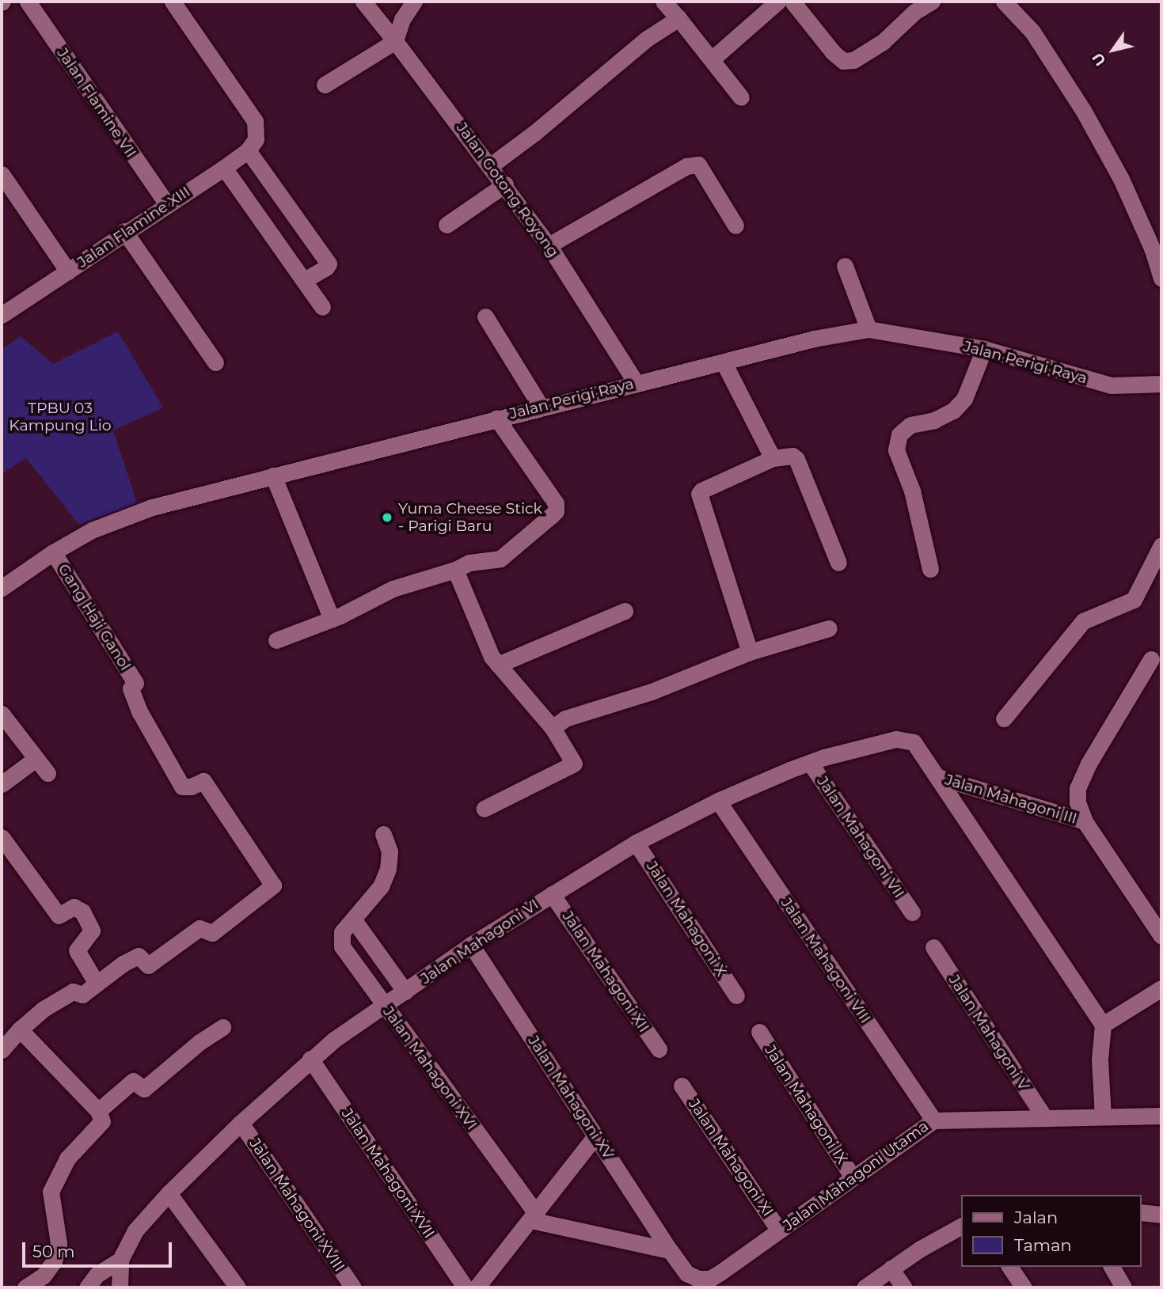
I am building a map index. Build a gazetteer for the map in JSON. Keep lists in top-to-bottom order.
{
  "streets": {
    "street": [
      "Jalan Flamine VII",
      "Jalan Gotong Royong",
      "Jalan Flamine XIII",
      "Jalan Perigi Raya",
      "Gang Haji Ganol",
      "Jalan Mahagoni III",
      "Jalan Mahagoni VII",
      "Jalan Mahagoni X",
      "Jalan Mahagoni VI",
      "Jalan Mahagoni VIII",
      "Jalan Mahagoni XII",
      "Jalan Mahagoni V",
      "Jalan Mahagoni XVI",
      "Jalan Mahagoni XV",
      "Jalan Mahagoni IX",
      "Jalan Mahagoni XI",
      "Jalan Mahagoni XVII",
      "Jalan Mahagoni Utama",
      "Jalan Mahagoni XVIII"
    ]
  },
  "crossings": [
    ["Jalan Flamine VII", "Jalan Flamine XIII"],
    ["Jalan Gotong Royong", "Jalan Perigi Raya"],
    ["Jalan Perigi Raya", "Gang Haji Ganol"],
    ["Jalan Mahagoni III", "Jalan Mahagoni VI"],
    ["Jalan Mahagoni VII", "Jalan Mahagoni VI"],
    ["Jalan Mahagoni X", "Jalan Mahagoni VI"],
    ["Jalan Mahagoni VI", "Jalan Mahagoni VIII"],
    ["Jalan Mahagoni VI", "Jalan Mahagoni XII"],
    ["Jalan Mahagoni VI", "Jalan Mahagoni XVI"],
    ["Jalan Mahagoni VI", "Jalan Mahagoni XV"],
    ["Jalan Mahagoni VI", "Jalan Mahagoni XVII"],
    ["Jalan Mahagoni VI", "Jalan Mahagoni XVIII"],
    ["Jalan Mahagoni VIII", "Jalan Mahagoni Utama"],
    ["Jalan Mahagoni V", "Jalan Mahagoni Utama"],
    ["Jalan Mahagoni XV", "Jalan Mahagoni Utama"],
    ["Jalan Mahagoni IX", "Jalan Mahagoni Utama"],
    ["Jalan Mahagoni XI", "Jalan Mahagoni Utama"]
  ],
  "parks": ["TPBU 03 Kampung Lio"],
  "places": ["Yuma Cheese Stick - Parigi Baru"],
  "legend": ["Jalan", "Taman"],
  "scale_bar": "50 m",
  "north": "bottom left"
}
